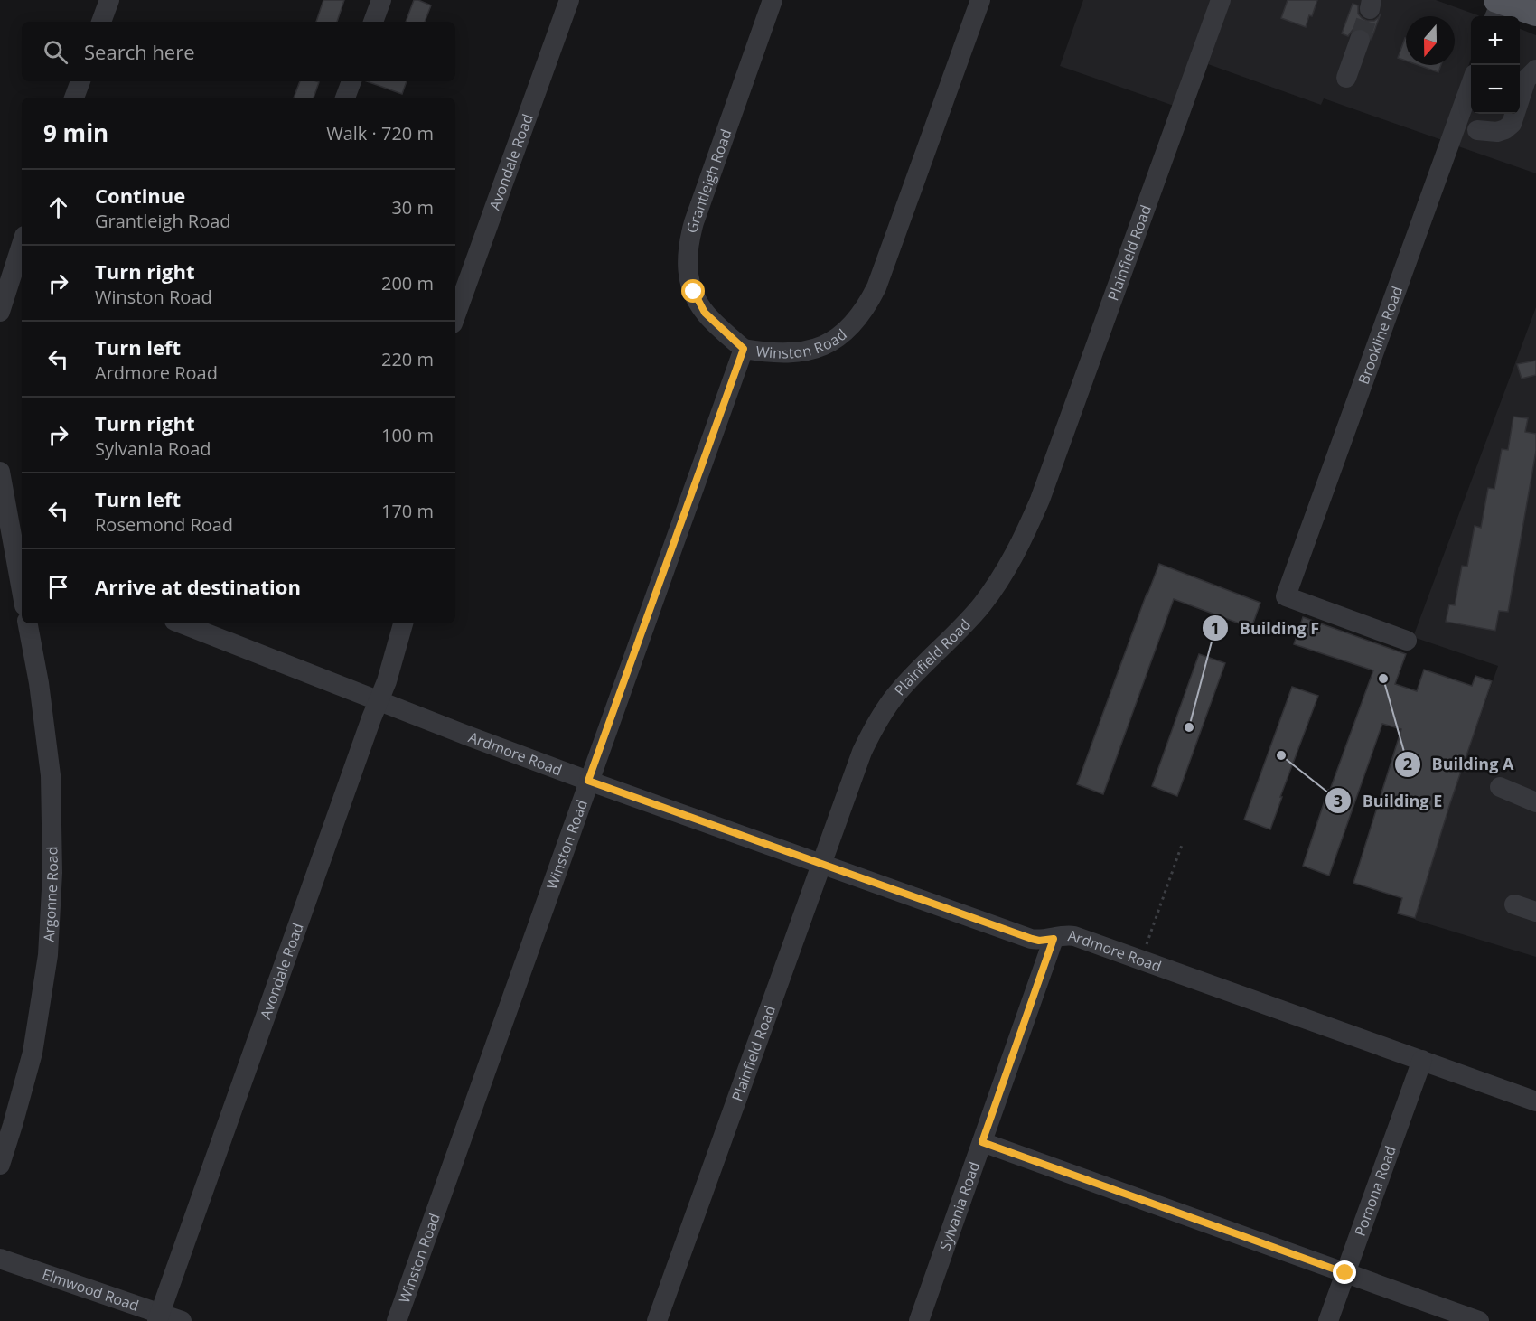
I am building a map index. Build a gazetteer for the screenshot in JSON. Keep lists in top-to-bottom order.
{
  "streets": {
    "street": [
      "Avondale Road",
      "Grantleigh Road",
      "Plainfield Road",
      "Brookline Road",
      "Winston Road",
      "Ardmore Road",
      "Argonne Road",
      "Pomona Road",
      "Sylvania Road",
      "Elmwood Road"
    ]
  },
  "crossings": [
    ["Avondale Road", "Ardmore Road"],
    ["Avondale Road", "Elmwood Road"],
    ["Grantleigh Road", "Winston Road"],
    ["Plainfield Road", "Ardmore Road"],
    ["Winston Road", "Ardmore Road"],
    ["Ardmore Road", "Pomona Road"],
    ["Ardmore Road", "Sylvania Road"]
  ],
  "places": ["Building A", "Building F", "Building E"],
  "north": "bottom",
  "page": {
    "map_buttons": ["+", "−"],
    "search": "Search here",
    "heading": ["9 min", "Walk · 720 m"],
    "list": [
      ["Continue", "Grantleigh Road", "30 m"],
      ["Turn right", "Winston Road", "200 m"],
      ["Turn left", "Ardmore Road", "220 m"],
      ["Turn right", "Sylvania Road", "100 m"],
      ["Turn left", "Rosemond Road", "170 m"],
      "Arrive at destination"
    ]
  }
}
